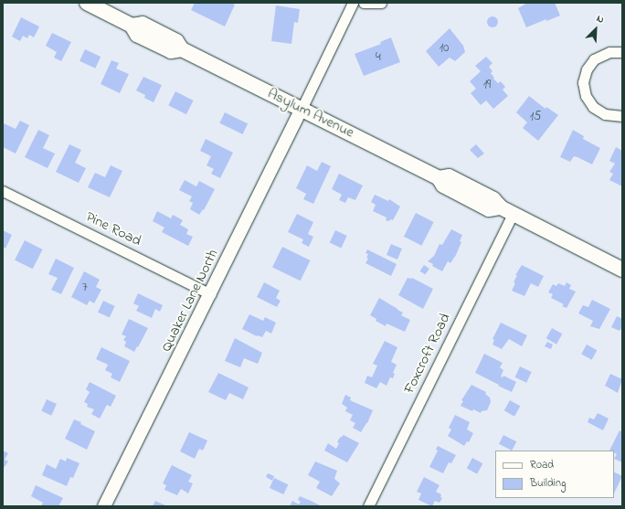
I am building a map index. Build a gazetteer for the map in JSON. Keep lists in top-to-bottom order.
{
  "streets": {
    "main road": ["Asylum Avenue"],
    "street": ["Pine Road", "Quaker Lane North", "Foxcroft Road"]
  },
  "crossings": [
    ["Asylum Avenue", "Quaker Lane North"],
    ["Asylum Avenue", "Foxcroft Road"],
    ["Pine Road", "Quaker Lane North"]
  ],
  "house_numbers": [
    "10",
    "4",
    "19",
    "15",
    "7"
  ],
  "legend": ["Road", "Building"],
  "north": "top right"
}
